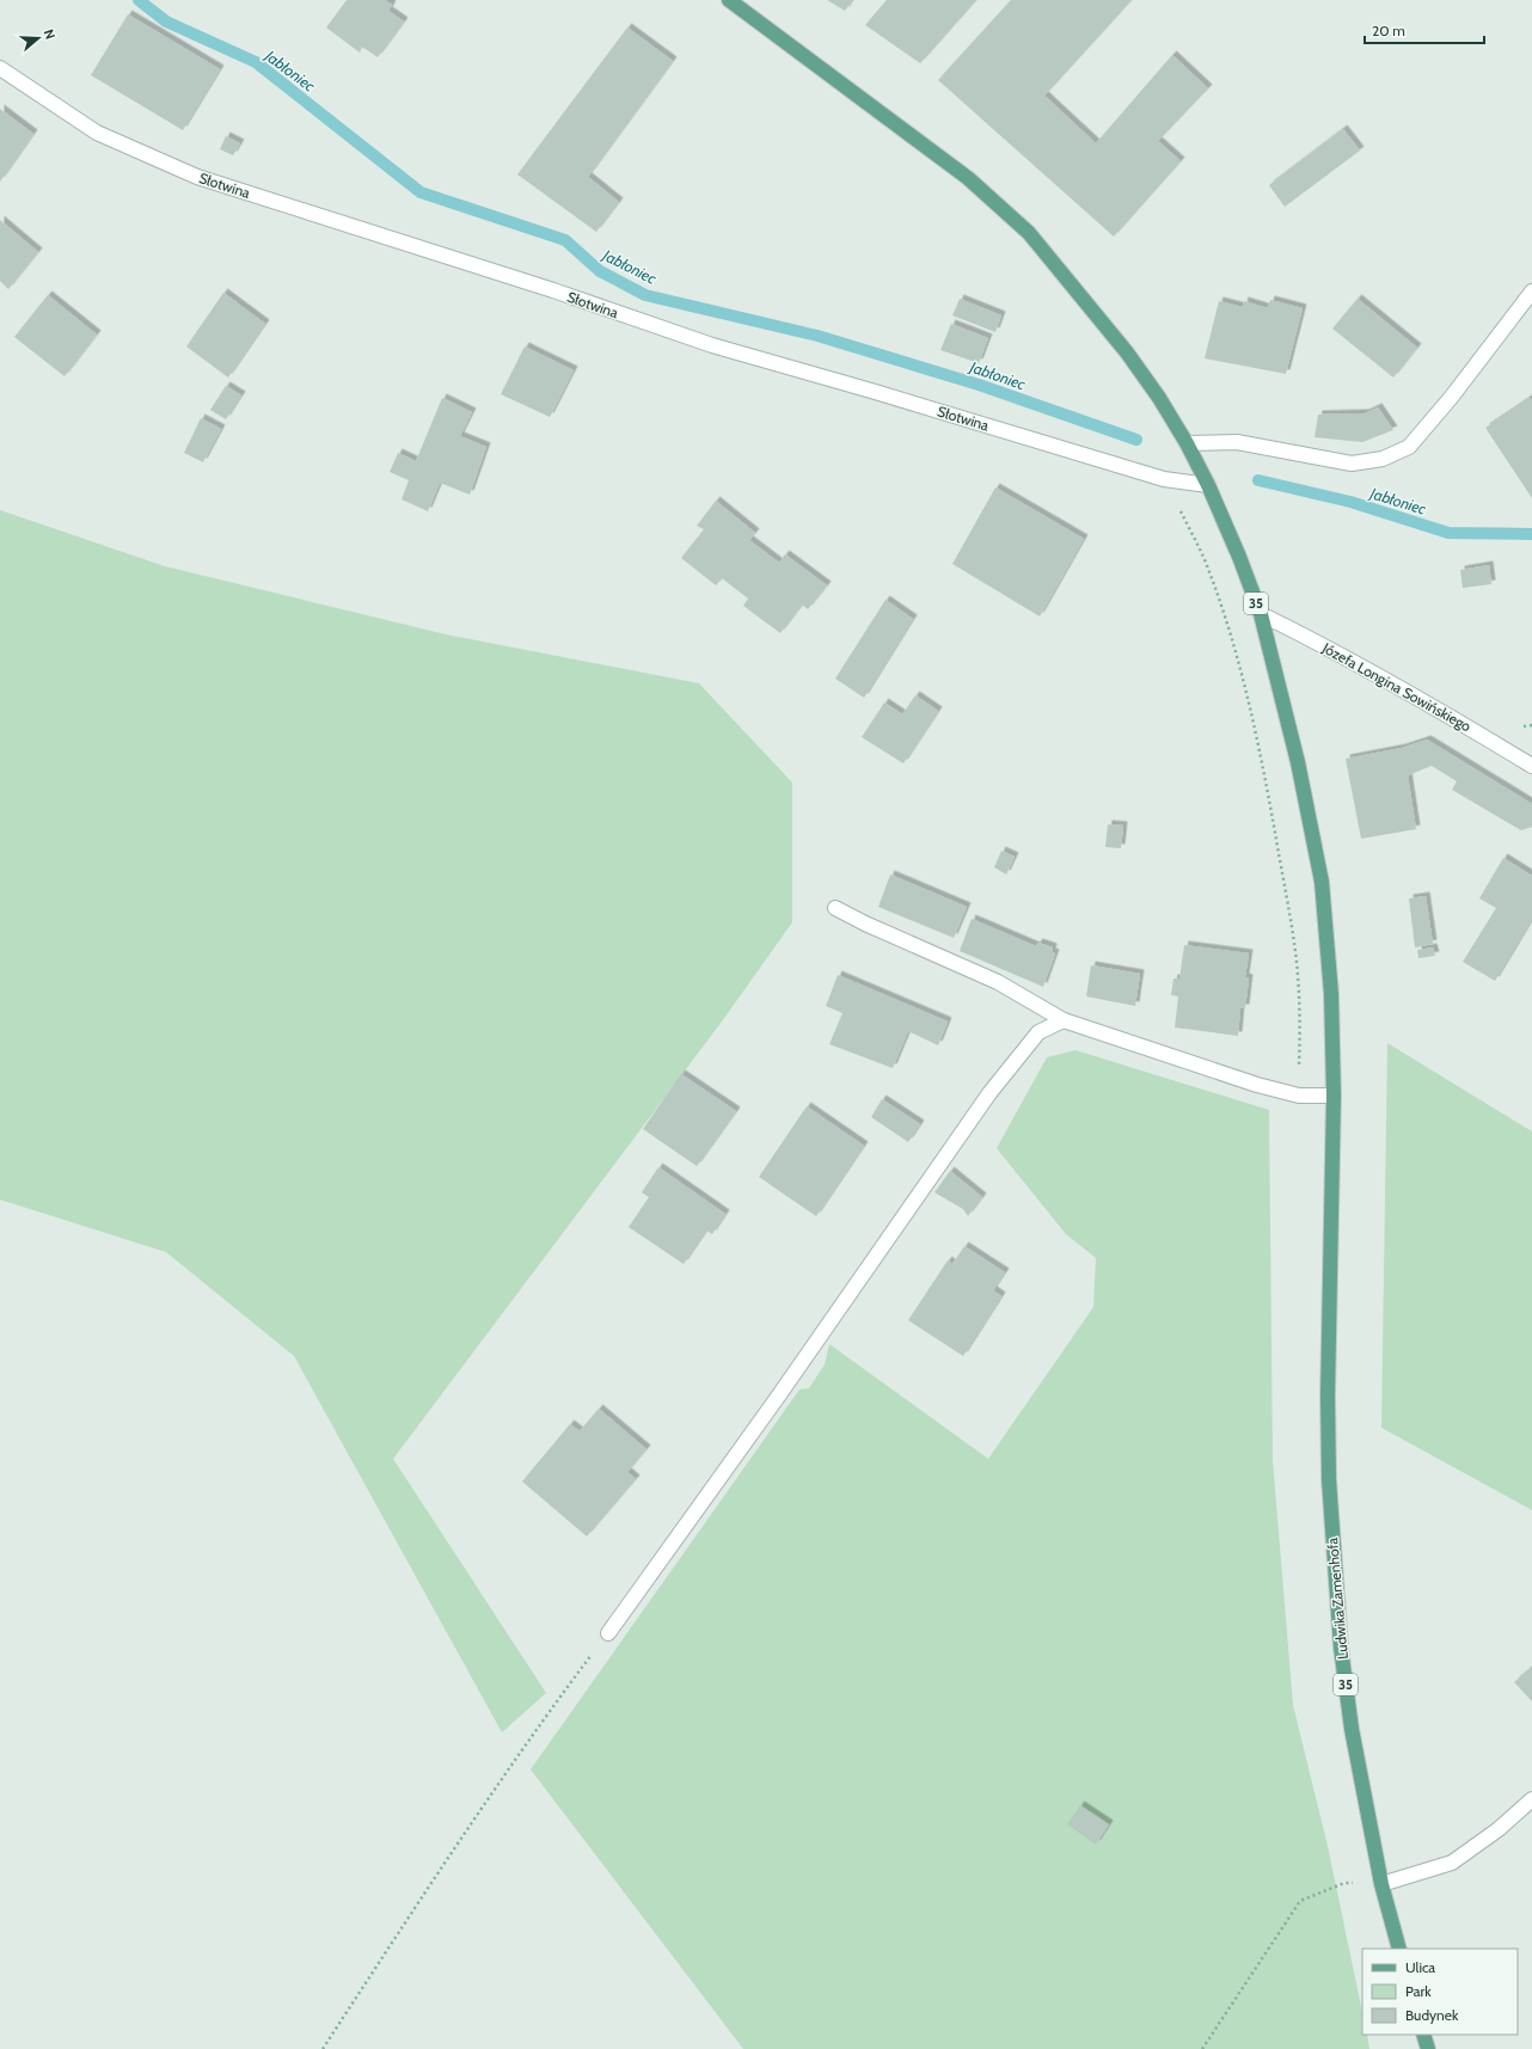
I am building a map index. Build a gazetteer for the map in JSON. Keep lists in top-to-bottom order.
{
  "streets": {
    "main road": ["35", "Ludwika Zamenhofa"],
    "street": ["Słotwina", "Józefa Longina Sowińskiego"]
  },
  "crossings": [
    ["Słotwina", "35"],
    ["35", "Józefa Longina Sowińskiego"],
    ["35", "Ludwika Zamenhofa"]
  ],
  "water": ["Jabłoniec"],
  "legend": ["Ulica", "Park", "Budynek"],
  "scale_bar": "20 m",
  "north": "right"
}
